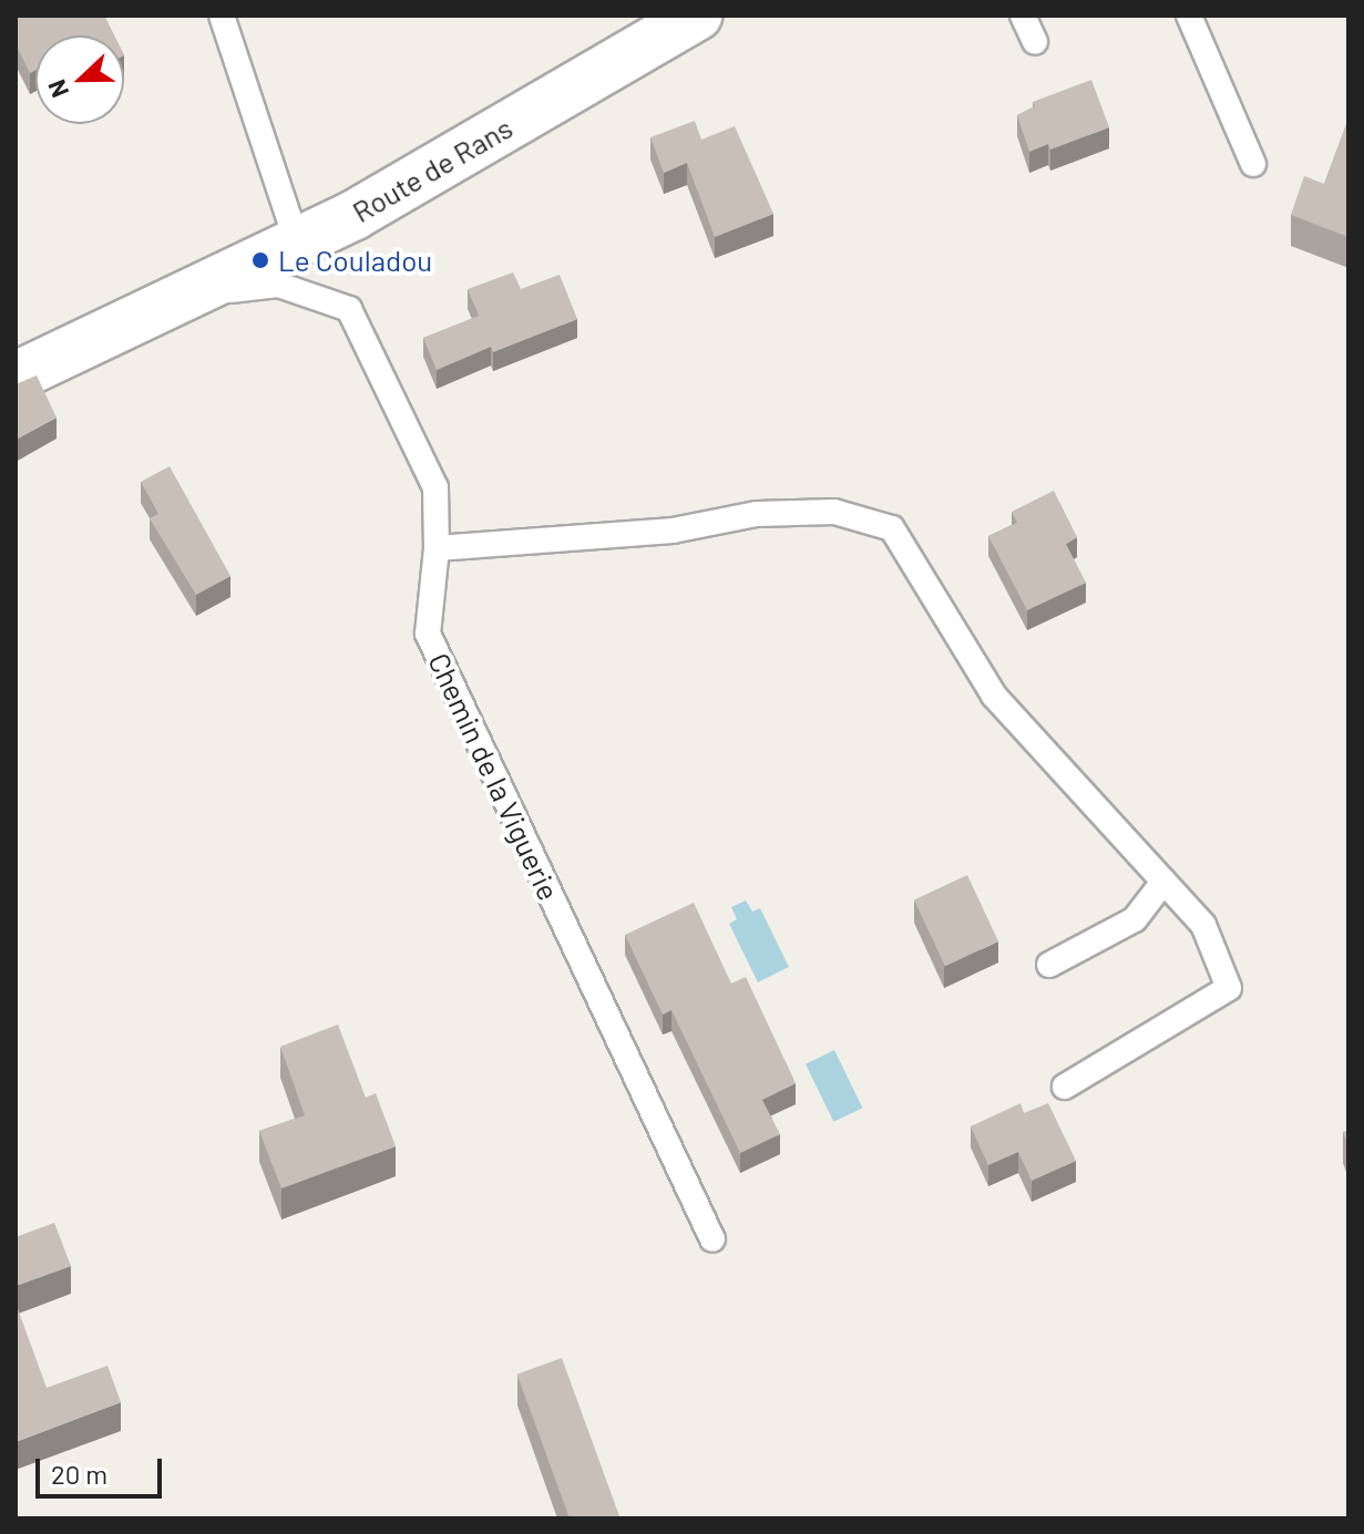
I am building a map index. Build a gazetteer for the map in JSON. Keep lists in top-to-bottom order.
{
  "streets": {
    "street": ["Route de Rans"],
    "lane": ["Chemin de la Viguerie"]
  },
  "crossings": [
    ["Route de Rans", "Chemin de la Viguerie"]
  ],
  "places": ["Le Couladou"],
  "scale_bar": "20 m",
  "north": "left"
}
